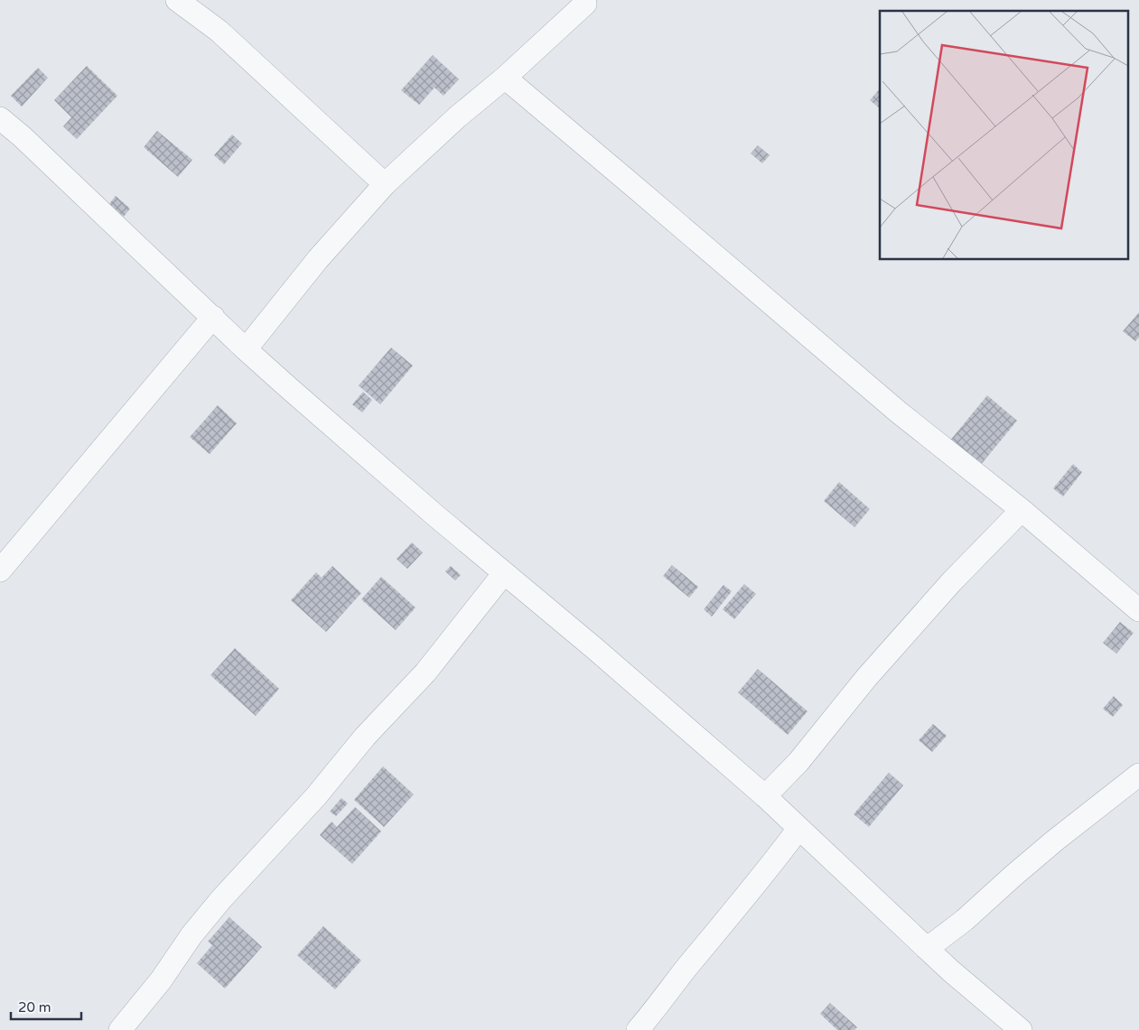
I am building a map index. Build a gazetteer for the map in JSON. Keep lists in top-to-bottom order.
{
  "scale_bar": "20 m"
}
